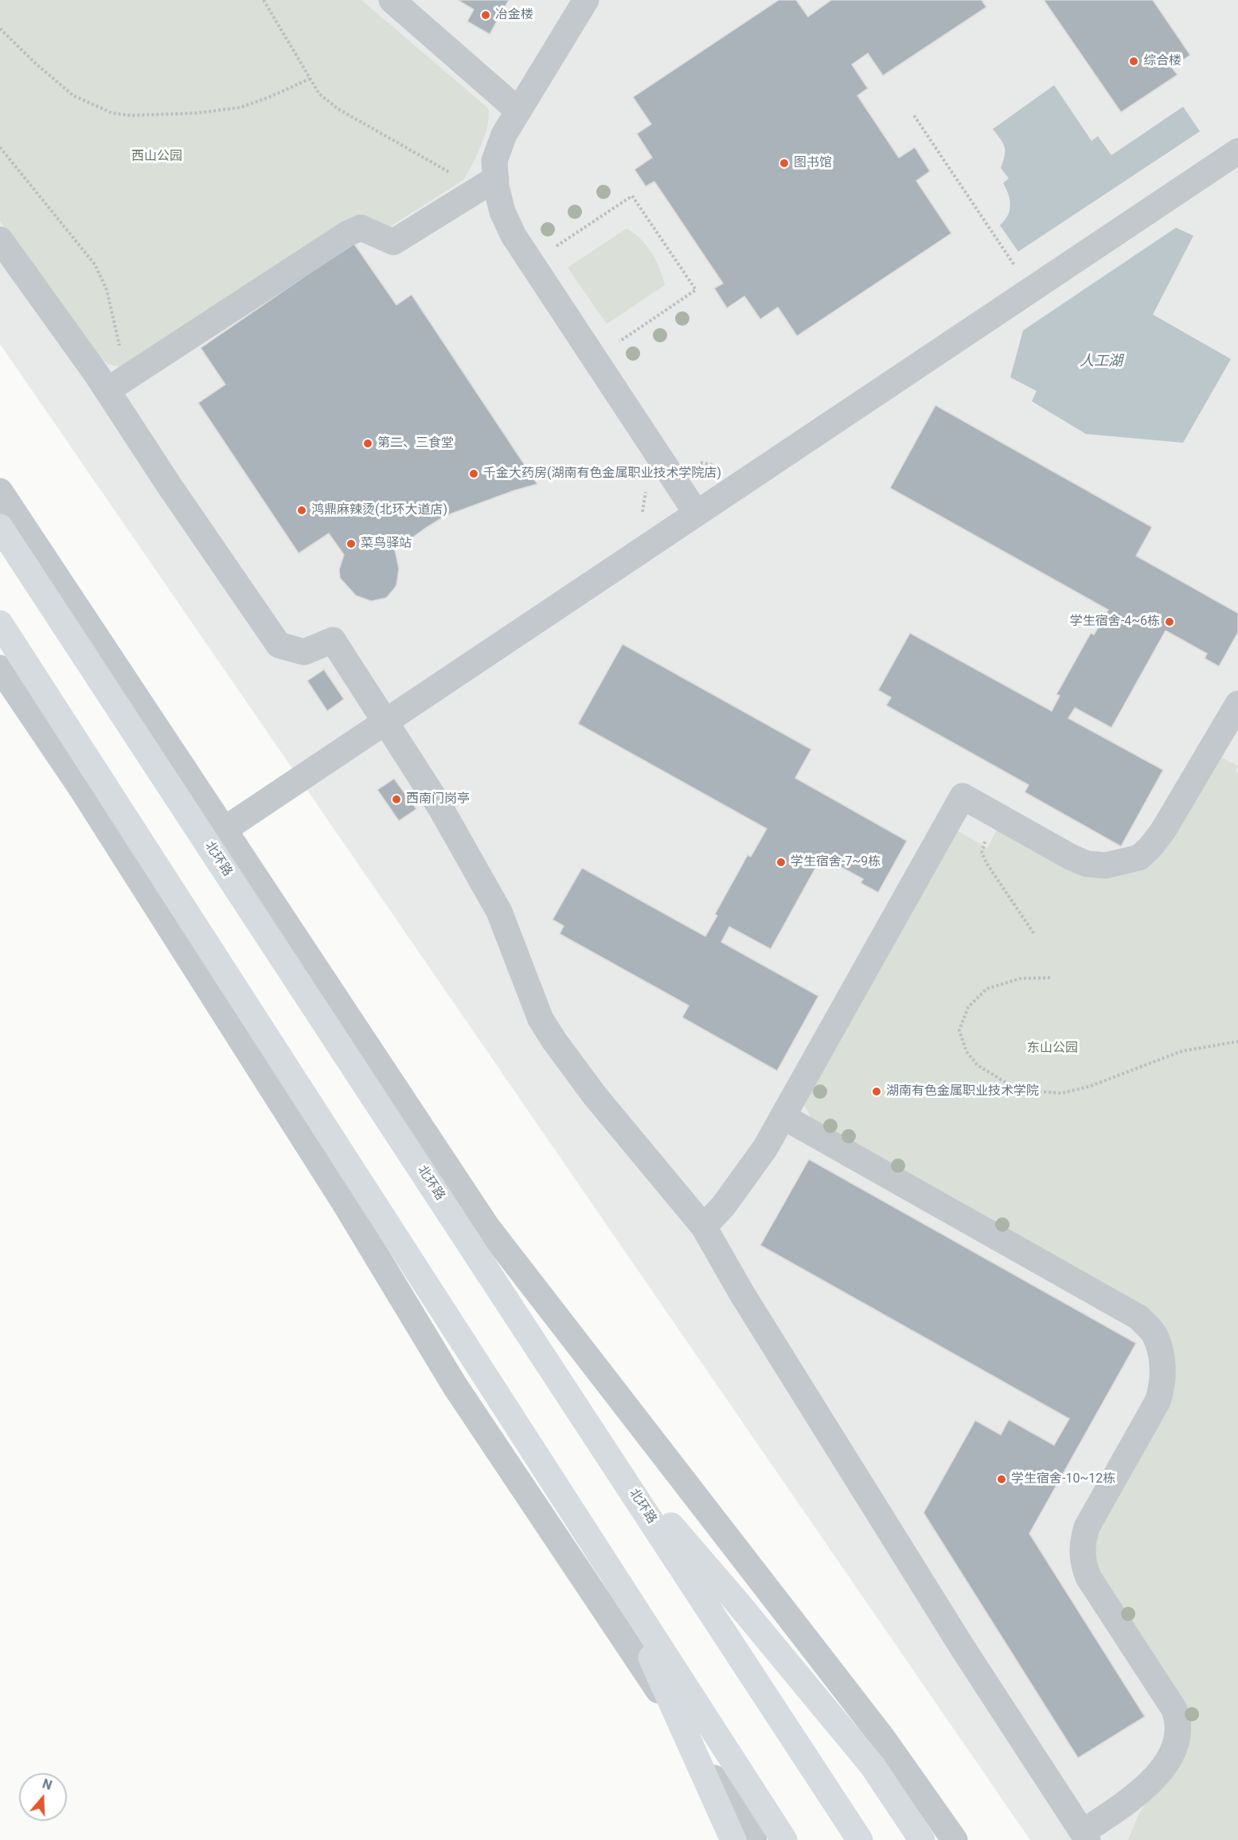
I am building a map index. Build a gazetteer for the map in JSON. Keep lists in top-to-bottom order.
{
  "streets": {
    "highway": ["北环路"]
  },
  "water": ["人工湖"],
  "parks": ["西山公园", "东山公园"],
  "places": [
    "冶金楼",
    "综合楼",
    "图书馆",
    "第二、三食堂",
    "千金大药房(湖南有色金属职业技术学院店)",
    "鸿鼎麻辣烫(北环大道店)",
    "菜鸟驿站",
    "学生宿舍-4~6栋",
    "西南门岗亭",
    "学生宿舍-7~9栋",
    "湖南有色金属职业技术学院",
    "学生宿舍-10~12栋"
  ],
  "north": "top"
}
